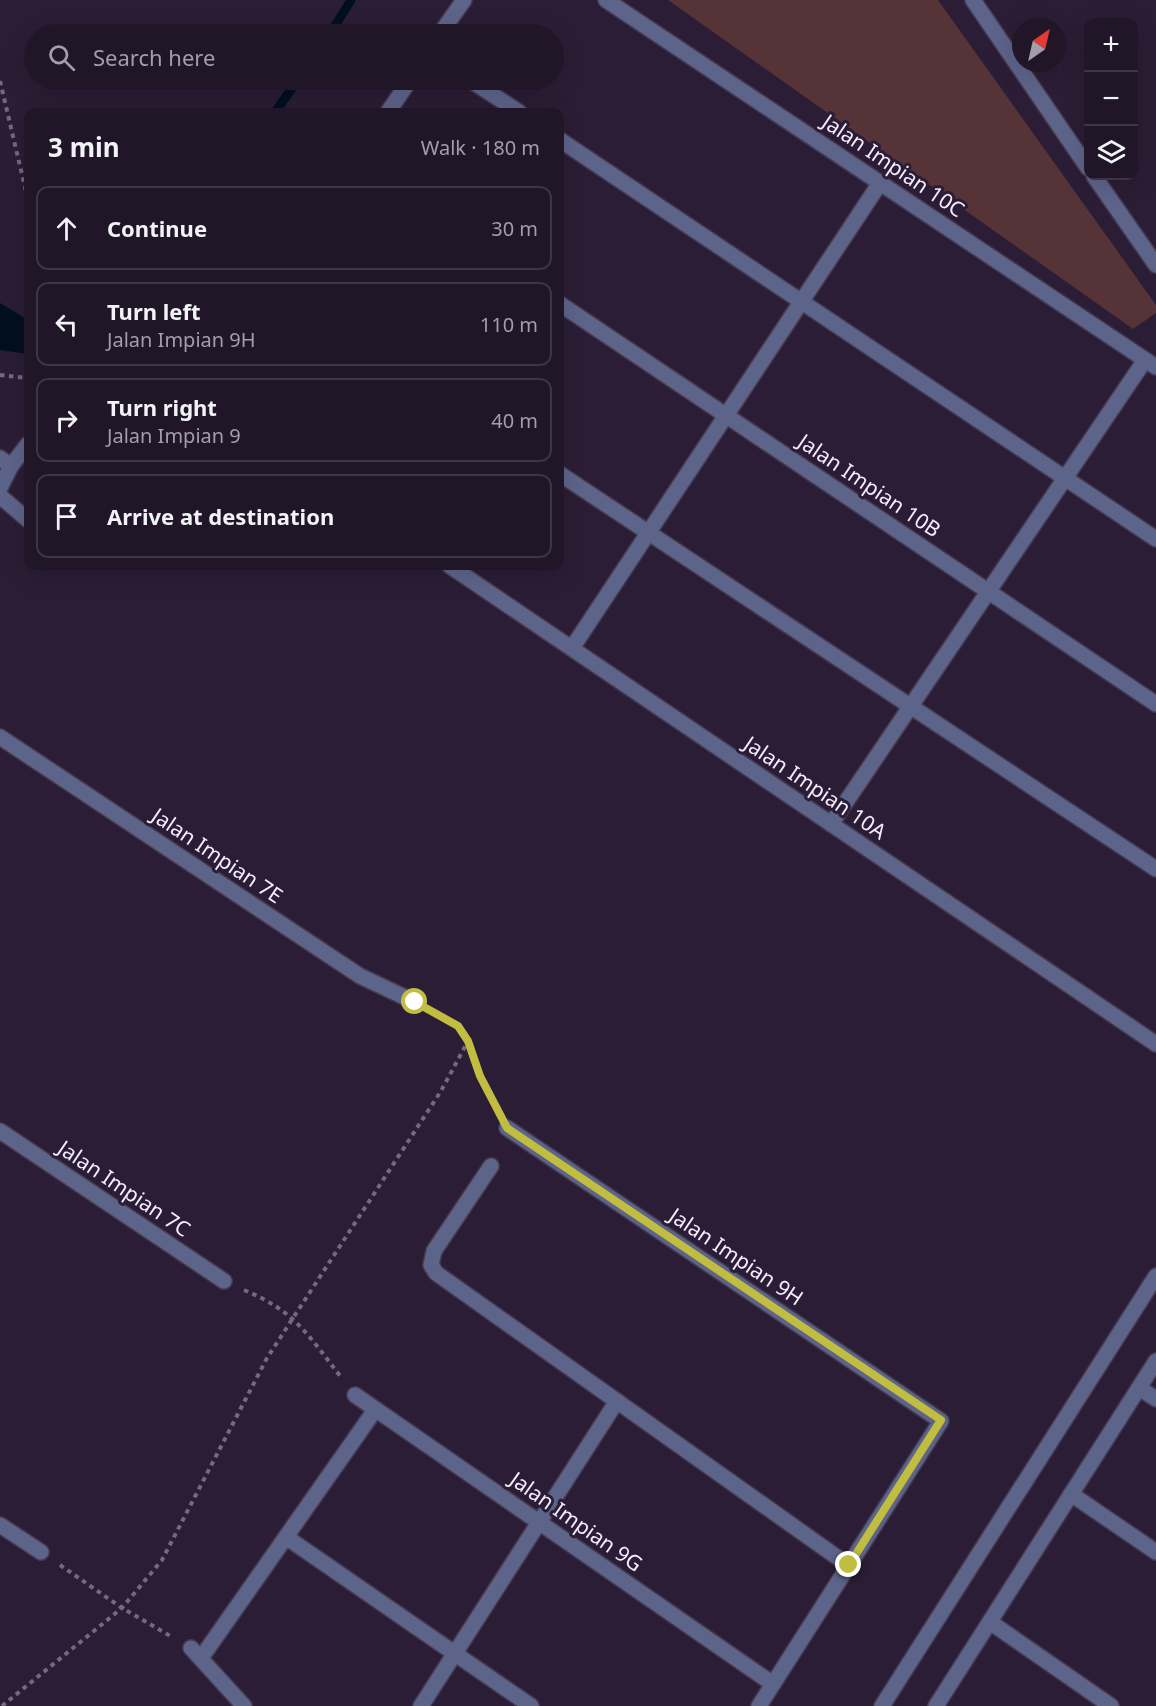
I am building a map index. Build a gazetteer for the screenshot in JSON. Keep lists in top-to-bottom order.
{
  "streets": {
    "street": [
      "Jalan Impian 10C",
      "Jalan Impian 10B",
      "Jalan Impian 10A",
      "Jalan Impian 7E",
      "Jalan Impian 7C",
      "Jalan Impian 9H",
      "Jalan Impian 9G"
    ]
  },
  "north": "top right",
  "page": {
    "map_buttons": ["+", "−"],
    "search": "Search here",
    "heading": ["3 min", "Walk · 180 m"],
    "list": [
      ["Continue", "30 m"],
      ["Turn left", "Jalan Impian 9H", "110 m"],
      ["Turn right", "Jalan Impian 9", "40 m"],
      "Arrive at destination"
    ]
  }
}
